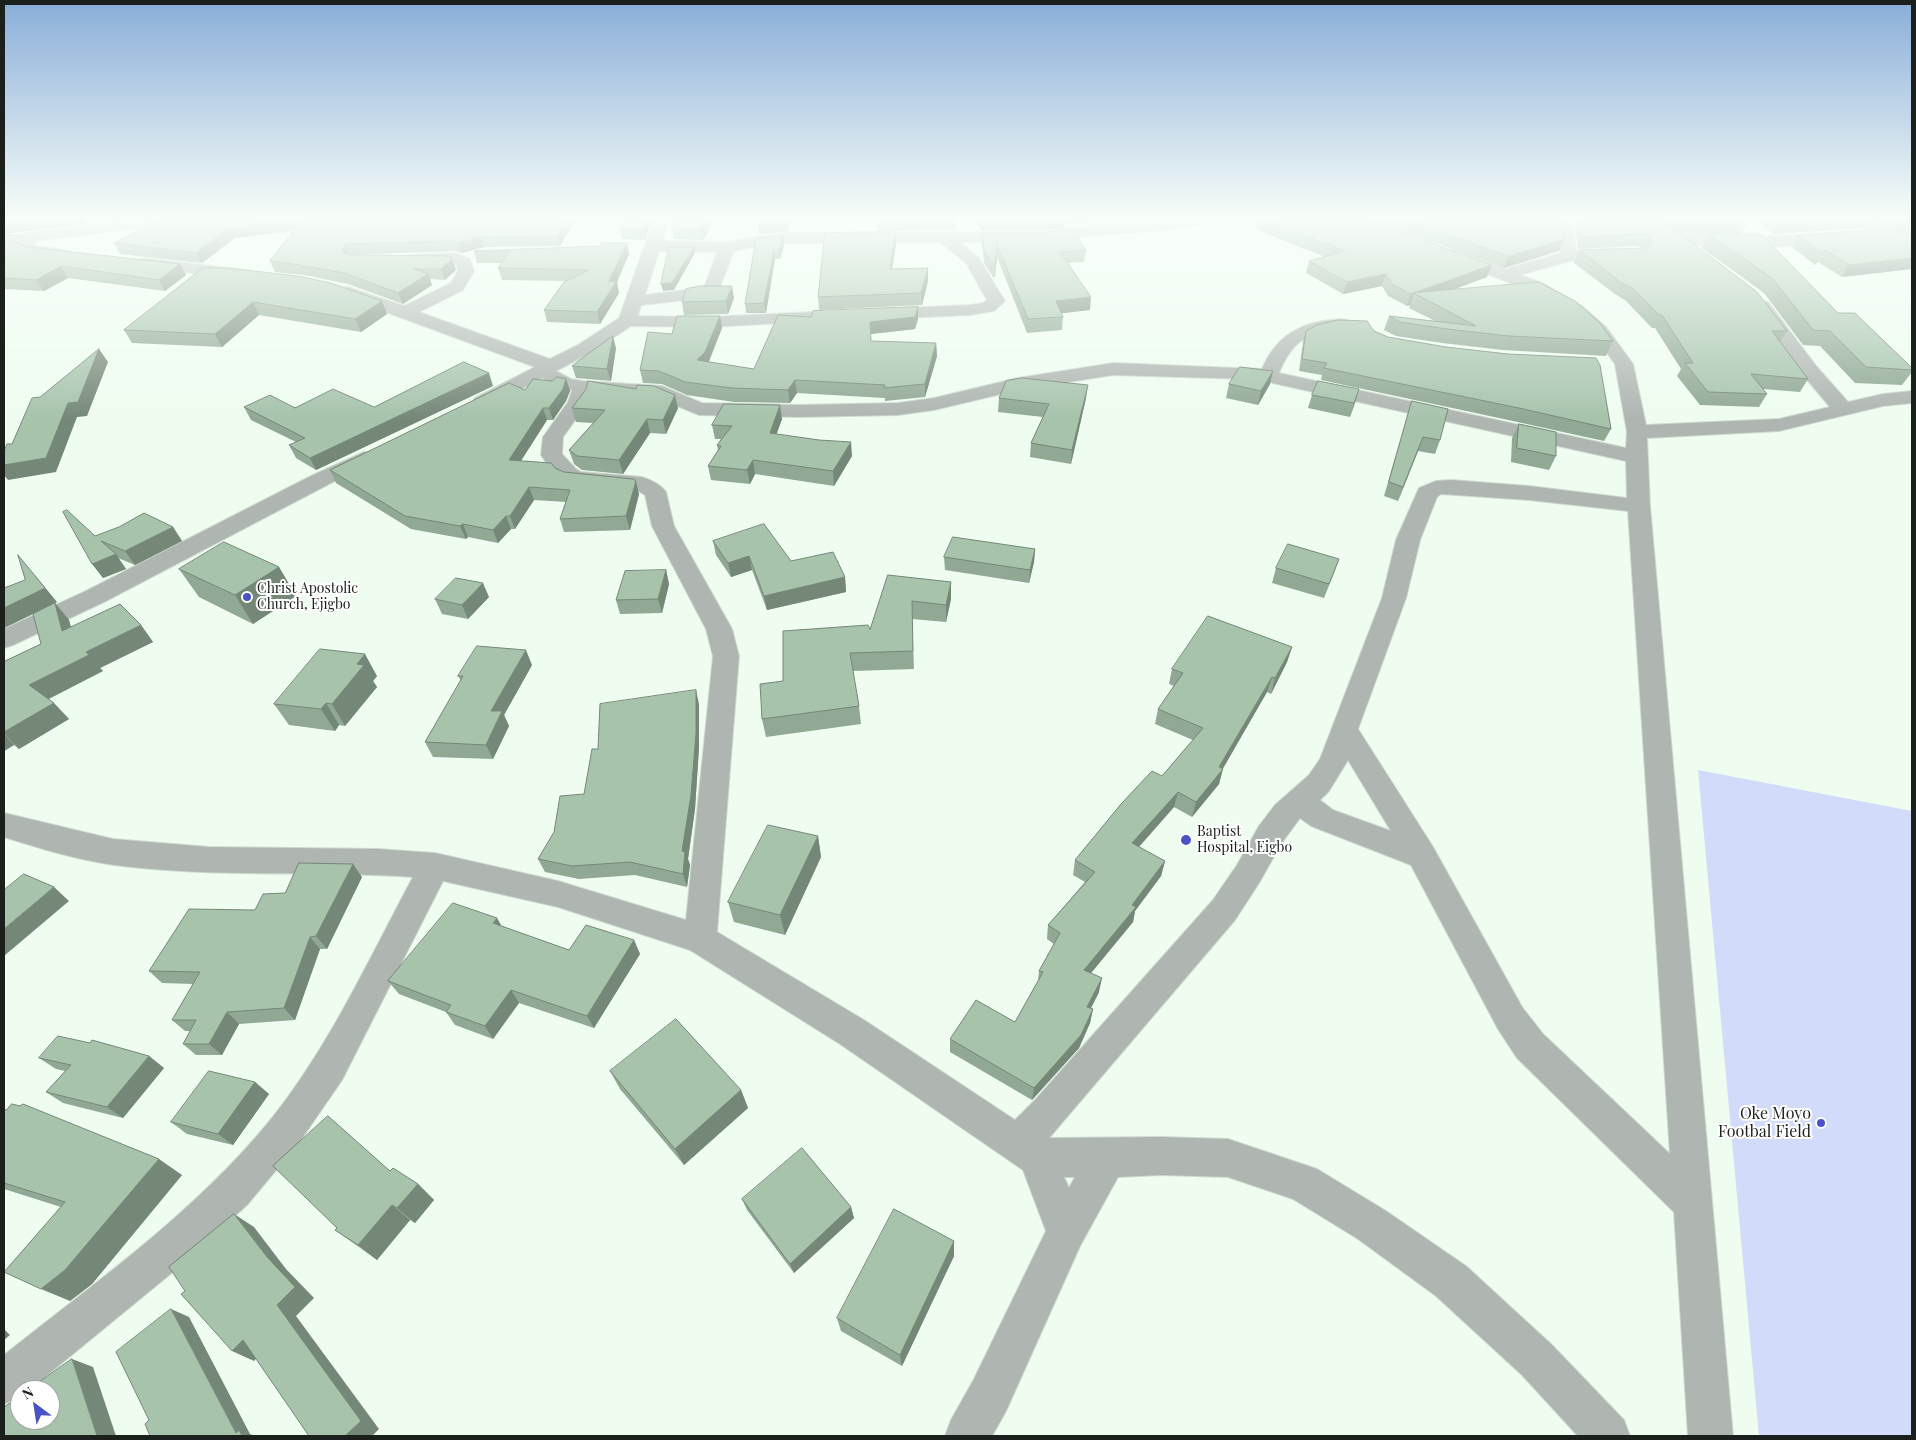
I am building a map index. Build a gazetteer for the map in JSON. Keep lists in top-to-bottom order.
{
  "places": ["Christ Apostolic Church, Ejigbo", "Baptist Hospital, Eigbo", "Oke Moyo Footbal Field"],
  "north": "top left"
}
